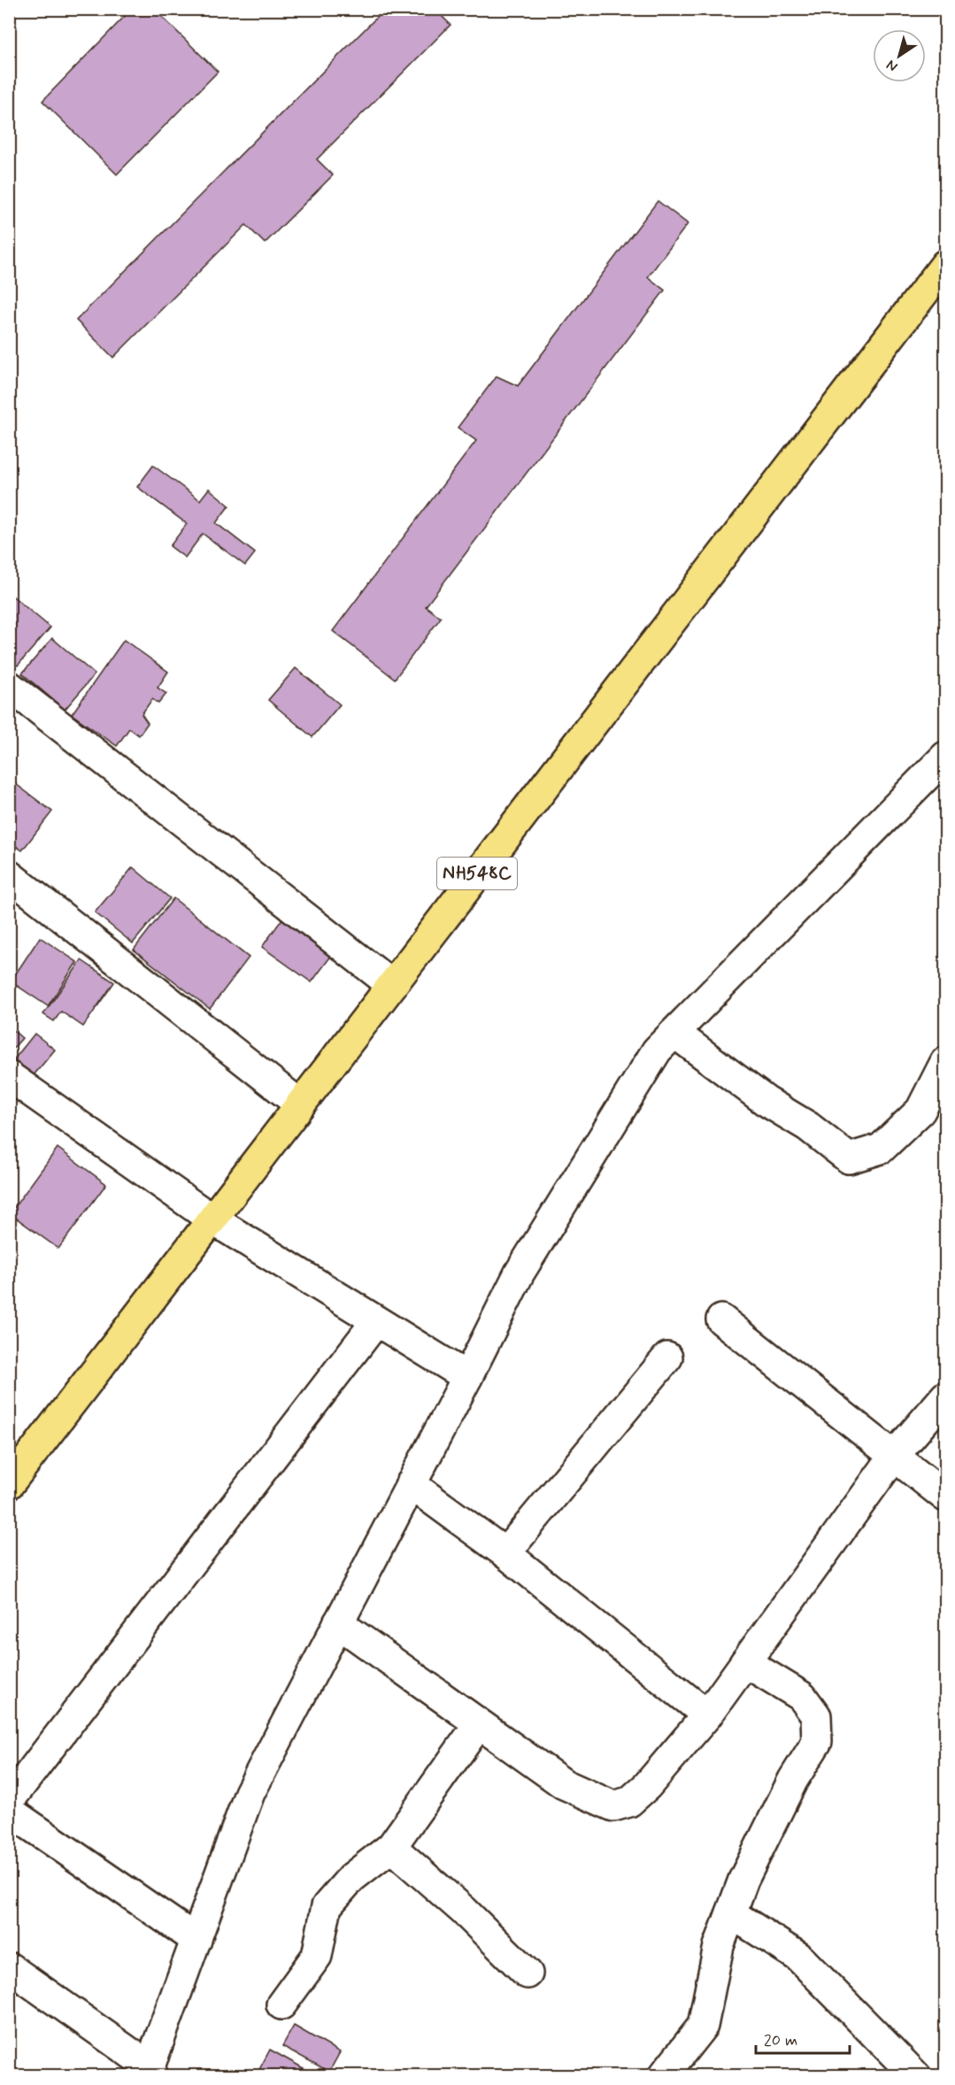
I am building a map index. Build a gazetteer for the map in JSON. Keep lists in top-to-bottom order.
{
  "streets": {
    "highway": ["NH548C"]
  },
  "scale_bar": "20 m",
  "north": "bottom left"
}
